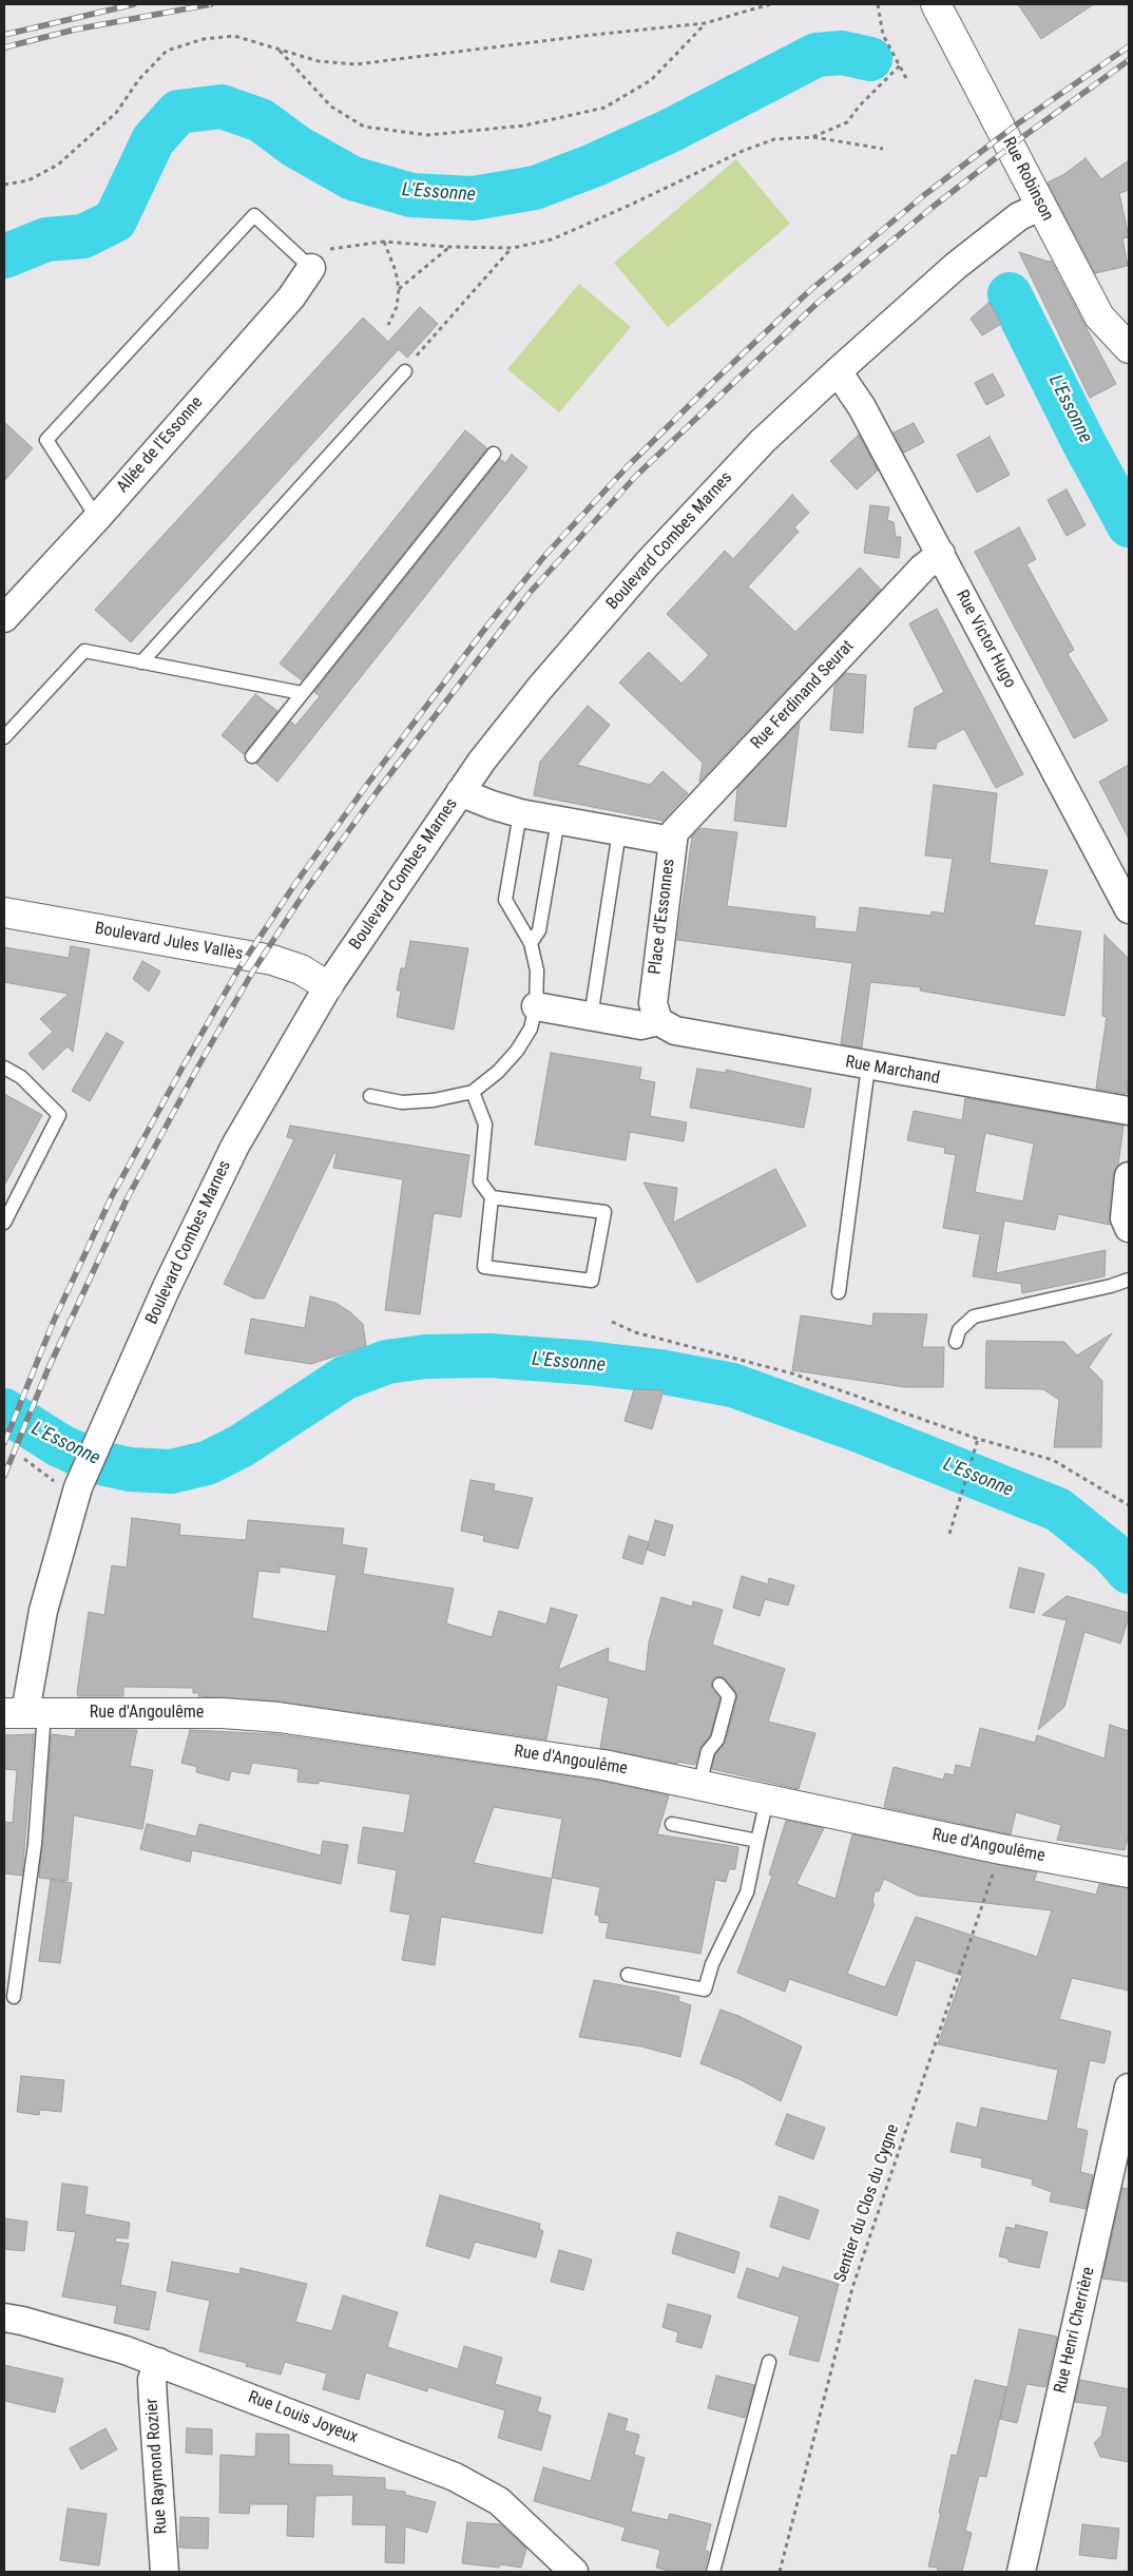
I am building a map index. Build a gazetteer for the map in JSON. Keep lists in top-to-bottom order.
{
  "streets": {
    "street": [
      "Rue Robinson",
      "Allée de l'Essonne",
      "Boulevard Combes Marnes",
      "Rue Victor Hugo",
      "Rue Ferdinand Seurat",
      "Place d'Essonnes",
      "Boulevard Jules Vallès",
      "Rue Marchand",
      "Rue d'Angoulême",
      "Rue Henri Cherrière",
      "Rue Louis Joyeux",
      "Rue Raymond Rozier"
    ],
    "path": ["Sentier du Clos du Cygne"]
  },
  "crossings": [
    ["Rue Robinson", "Boulevard Combes Marnes"],
    ["Boulevard Combes Marnes", "Rue Victor Hugo"],
    ["Boulevard Combes Marnes", "Place d'Essonnes"],
    ["Boulevard Combes Marnes", "Boulevard Jules Vallès"],
    ["Boulevard Combes Marnes", "Rue d'Angoulême"],
    ["Rue Victor Hugo", "Rue Ferdinand Seurat"],
    ["Rue Ferdinand Seurat", "Place d'Essonnes"],
    ["Place d'Essonnes", "Rue Marchand"],
    ["Rue d'Angoulême", "Sentier du Clos du Cygne"],
    ["Rue Louis Joyeux", "Rue Raymond Rozier"]
  ],
  "water": ["L'Essonne"]
}
